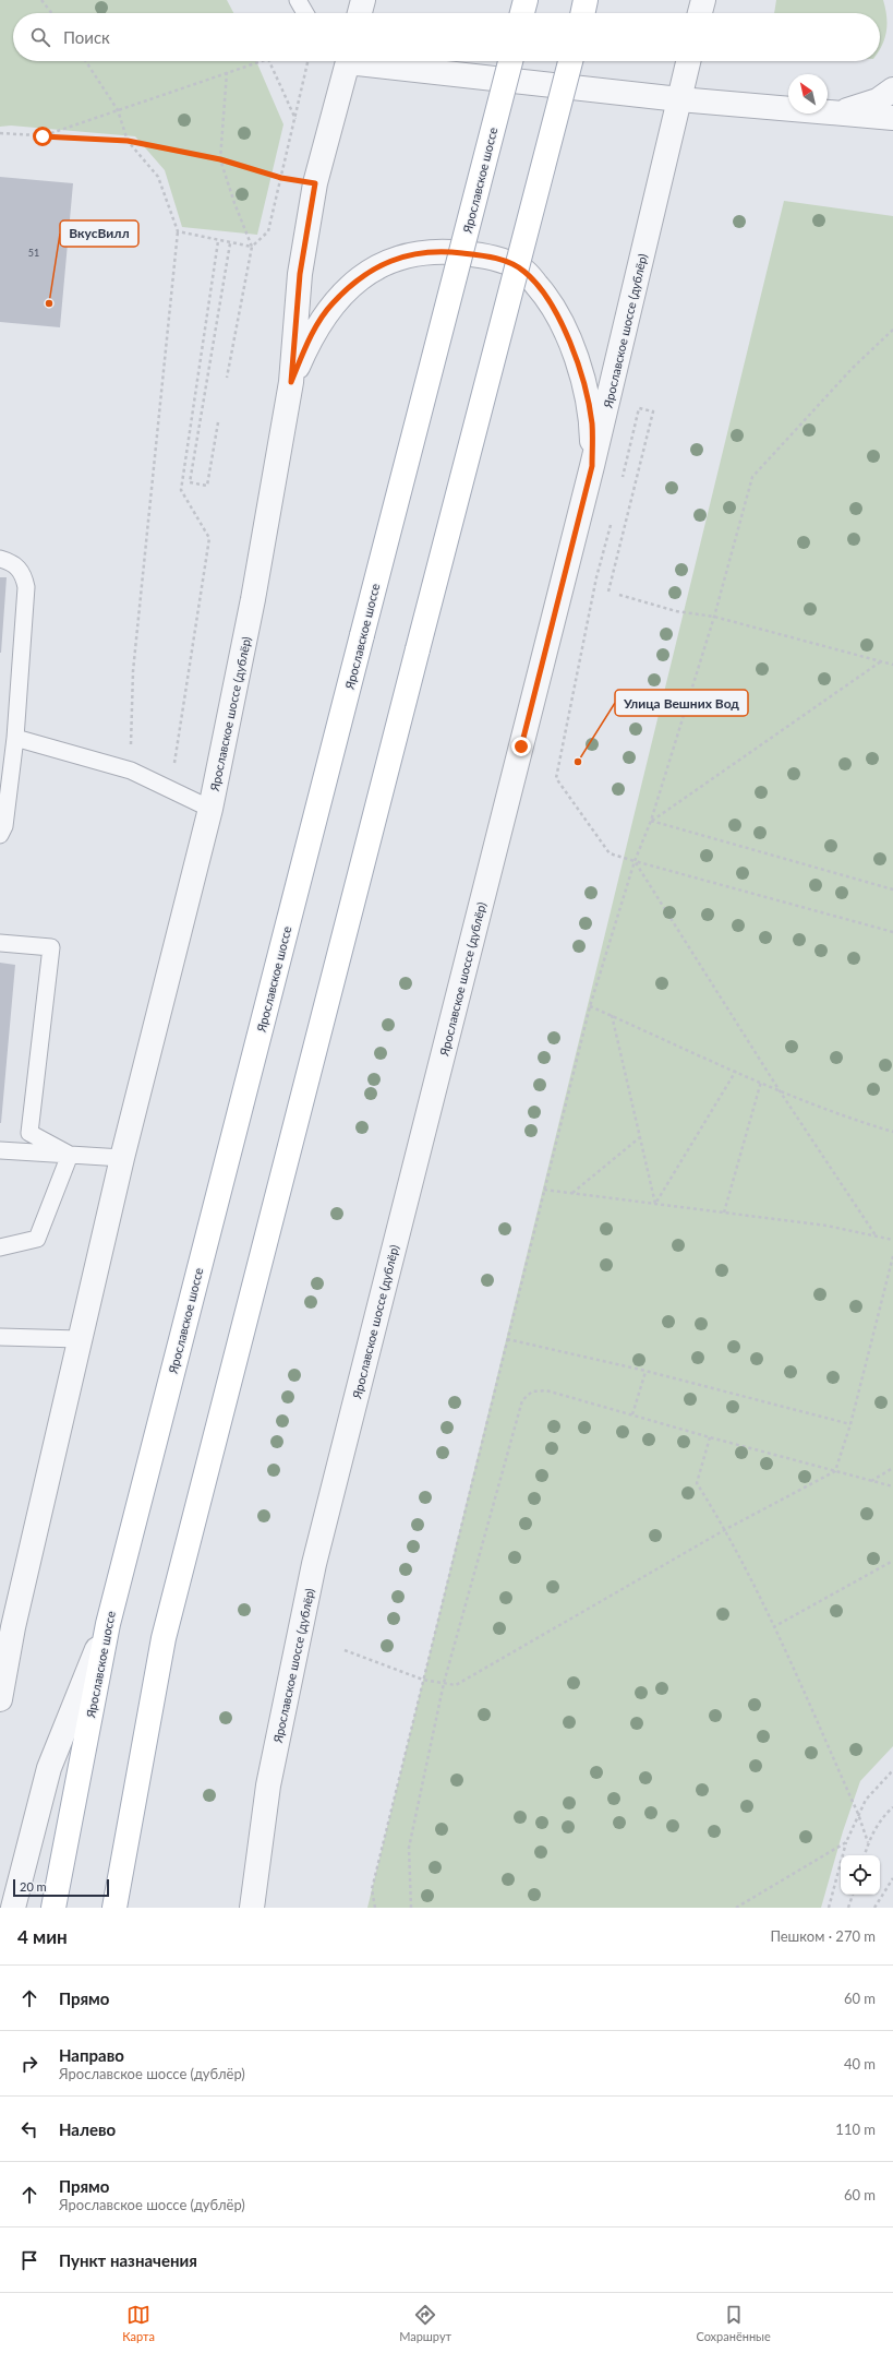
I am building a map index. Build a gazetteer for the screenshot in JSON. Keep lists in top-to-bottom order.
{
  "streets": {
    "main road": ["Ярославское шоссе"],
    "street": ["Ярославское шоссе (дублёр)"]
  },
  "places": ["ВкусВилл", "Улица Вешних Вод"],
  "house_numbers": ["51"],
  "scale_bar": "20 m",
  "north": "top left",
  "page": {
    "search": "Поиск",
    "scale": "20 m",
    "heading": ["4 мин", "Пешком · 270 m"],
    "list": [
      ["Прямо", "60 m"],
      ["Направо", "Ярославское шоссе (дублёр)", "40 m"],
      ["Налево", "110 m"],
      ["Прямо", "Ярославское шоссе (дублёр)", "60 m"],
      "Пункт назначения"
    ],
    "nav": ["Карта", "Маршрут", "Сохранённые"]
  }
}
